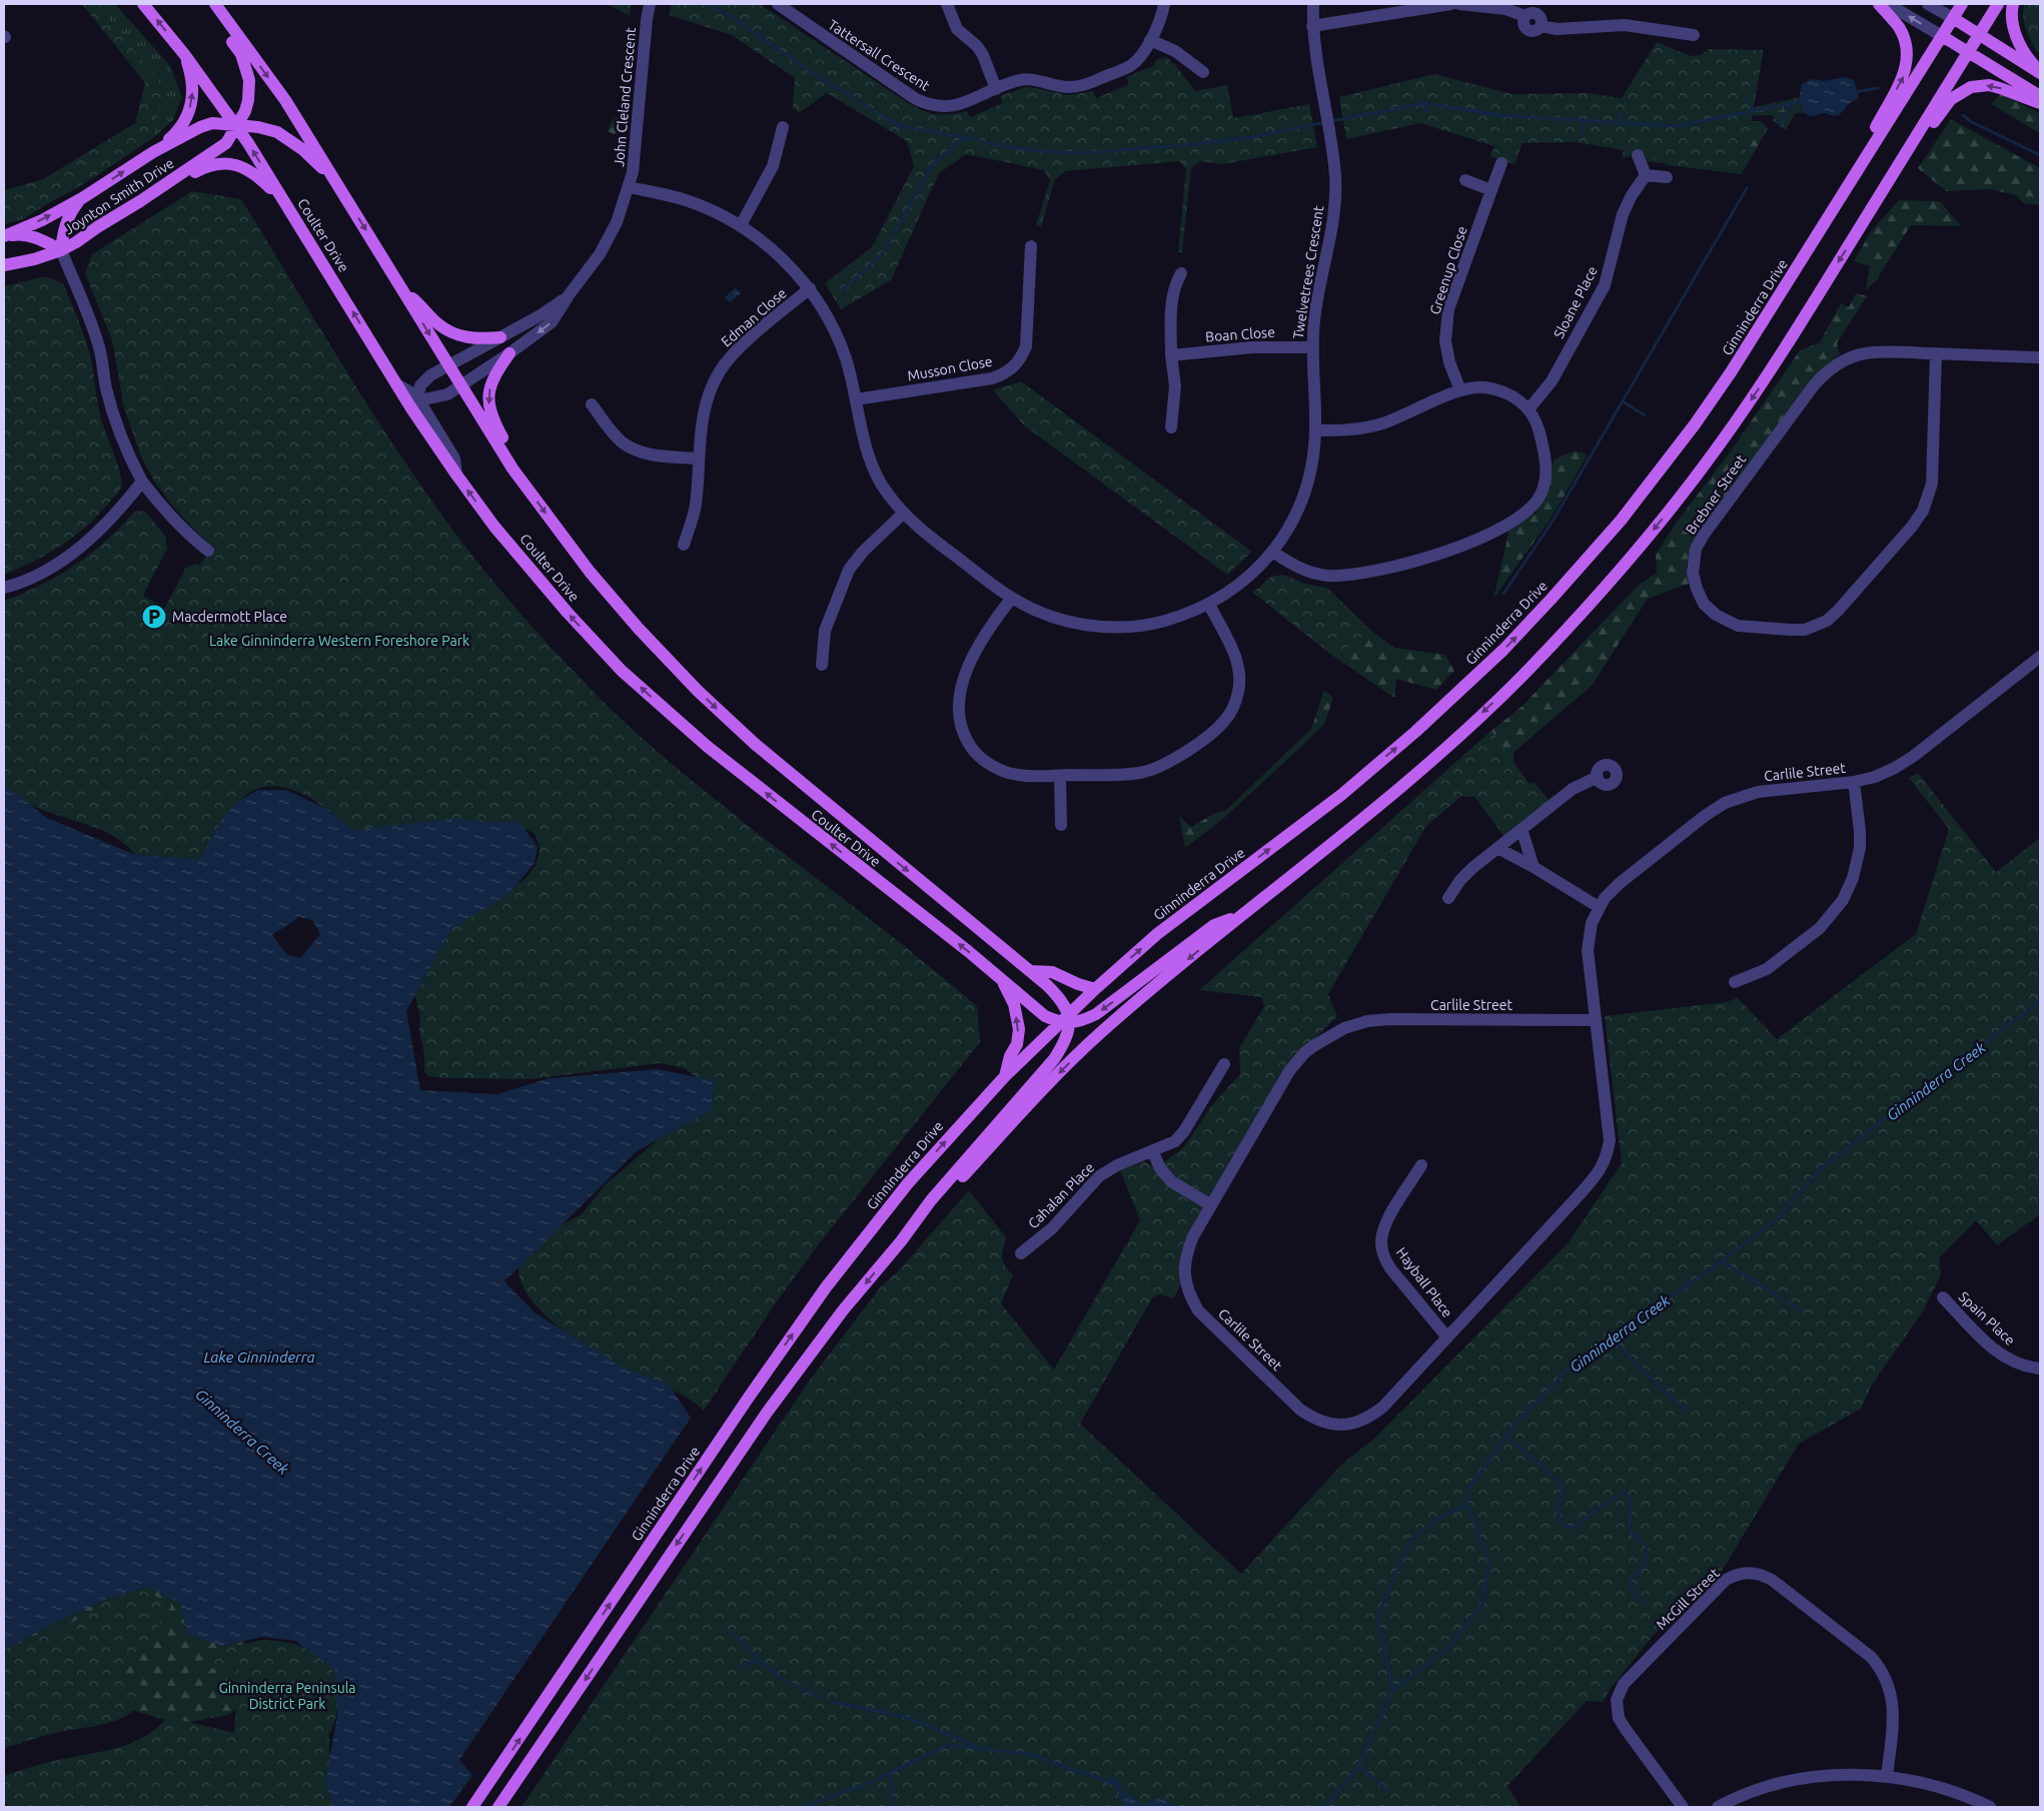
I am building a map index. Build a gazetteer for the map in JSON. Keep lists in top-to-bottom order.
{
  "streets": {
    "main road": ["Joynton Smith Drive", "Coulter Drive", "Ginninderra Drive"],
    "street": [
      "Tattersall Crescent",
      "John Cleland Crescent",
      "Greenup Close",
      "Twelvetrees Crescent",
      "Sloane Place",
      "Edman Close",
      "Boan Close",
      "Musson Close",
      "Brebner Street",
      "Carlile Street",
      "Cahalan Place",
      "Hayball Place",
      "Spain Place",
      "McGill Street"
    ]
  },
  "crossings": [
    ["John Cleland Crescent", "Coulter Drive"],
    ["John Cleland Crescent", "Twelvetrees Crescent"],
    ["Joynton Smith Drive", "Coulter Drive"],
    ["Coulter Drive", "Ginninderra Drive"],
    ["Twelvetrees Crescent", "Edman Close"],
    ["Twelvetrees Crescent", "Boan Close"],
    ["Twelvetrees Crescent", "Musson Close"],
    ["Carlile Street", "Hayball Place"]
  ],
  "water": ["Ginninderra Creek", "Lake Ginninderra"],
  "parks": ["Lake Ginninderra Western Foreshore Park", "Ginninderra Peninsula District Park"],
  "places": {
    "parking": ["Macdermott Place"]
  }
}
